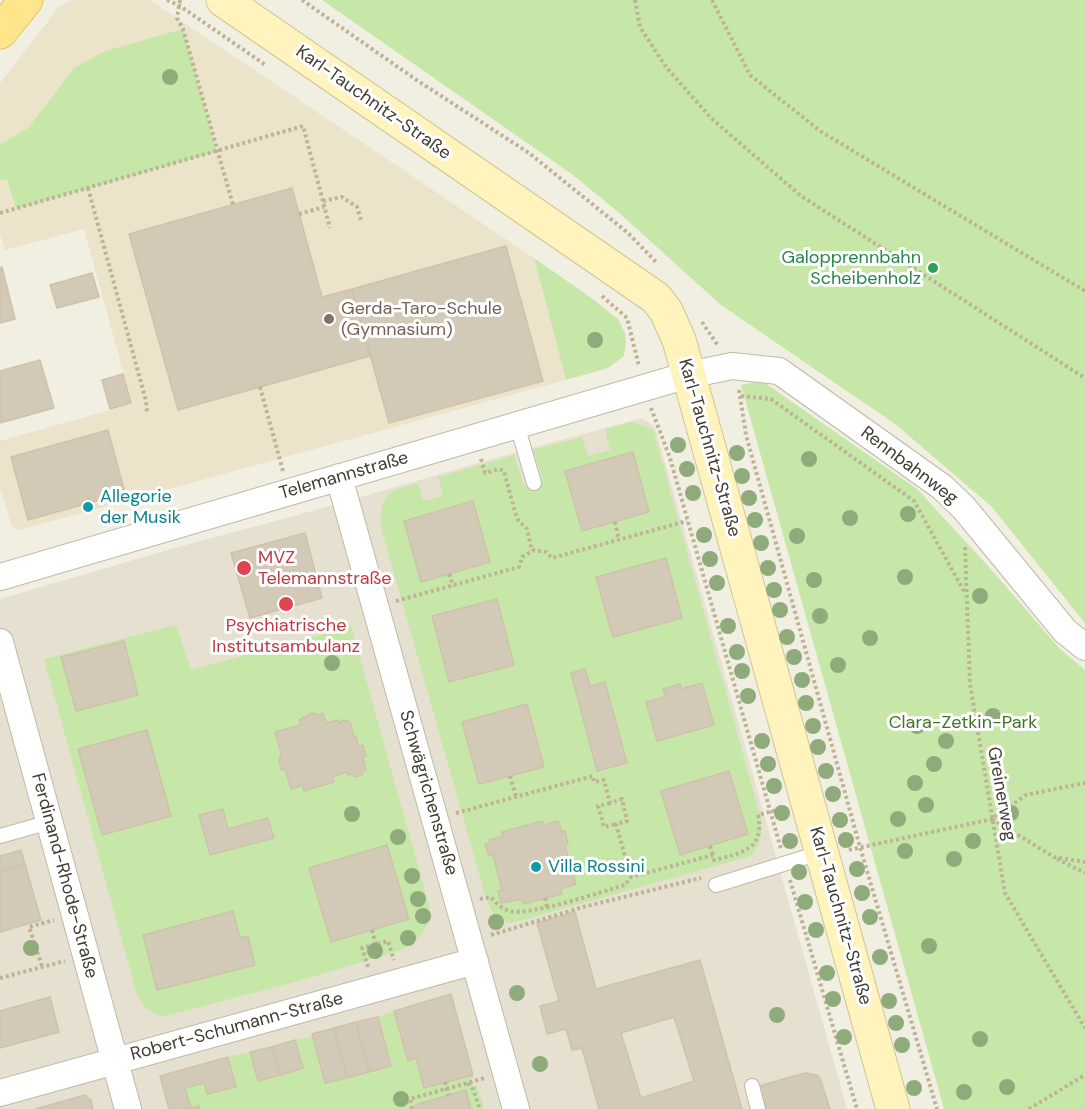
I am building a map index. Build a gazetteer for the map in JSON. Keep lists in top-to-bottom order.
{
  "streets": {
    "main road": ["Karl-Tauchnitz-Straße"],
    "street": [
      "Rennbahnweg",
      "Telemannstraße",
      "Schwägrichenstraße",
      "Ferdinand-Rhode-Straße",
      "Robert-Schumann-Straße"
    ],
    "path": ["Greinerweg"]
  },
  "crossings": [
    ["Karl-Tauchnitz-Straße", "Rennbahnweg"],
    ["Karl-Tauchnitz-Straße", "Telemannstraße"],
    ["Rennbahnweg", "Telemannstraße"],
    ["Rennbahnweg", "Greinerweg"],
    ["Telemannstraße", "Schwägrichenstraße"],
    ["Schwägrichenstraße", "Robert-Schumann-Straße"],
    ["Ferdinand-Rhode-Straße", "Robert-Schumann-Straße"]
  ],
  "parks": ["Clara-Zetkin-Park"],
  "places": [
    "Galopprennbahn Scheibenholz",
    "Gerda-Taro-Schule (Gymnasium)",
    "Allegorie der Musik",
    "MVZ Telemannstraße",
    "Psychiatrische Institutsambulanz",
    "Villa Rossini"
  ]
}
